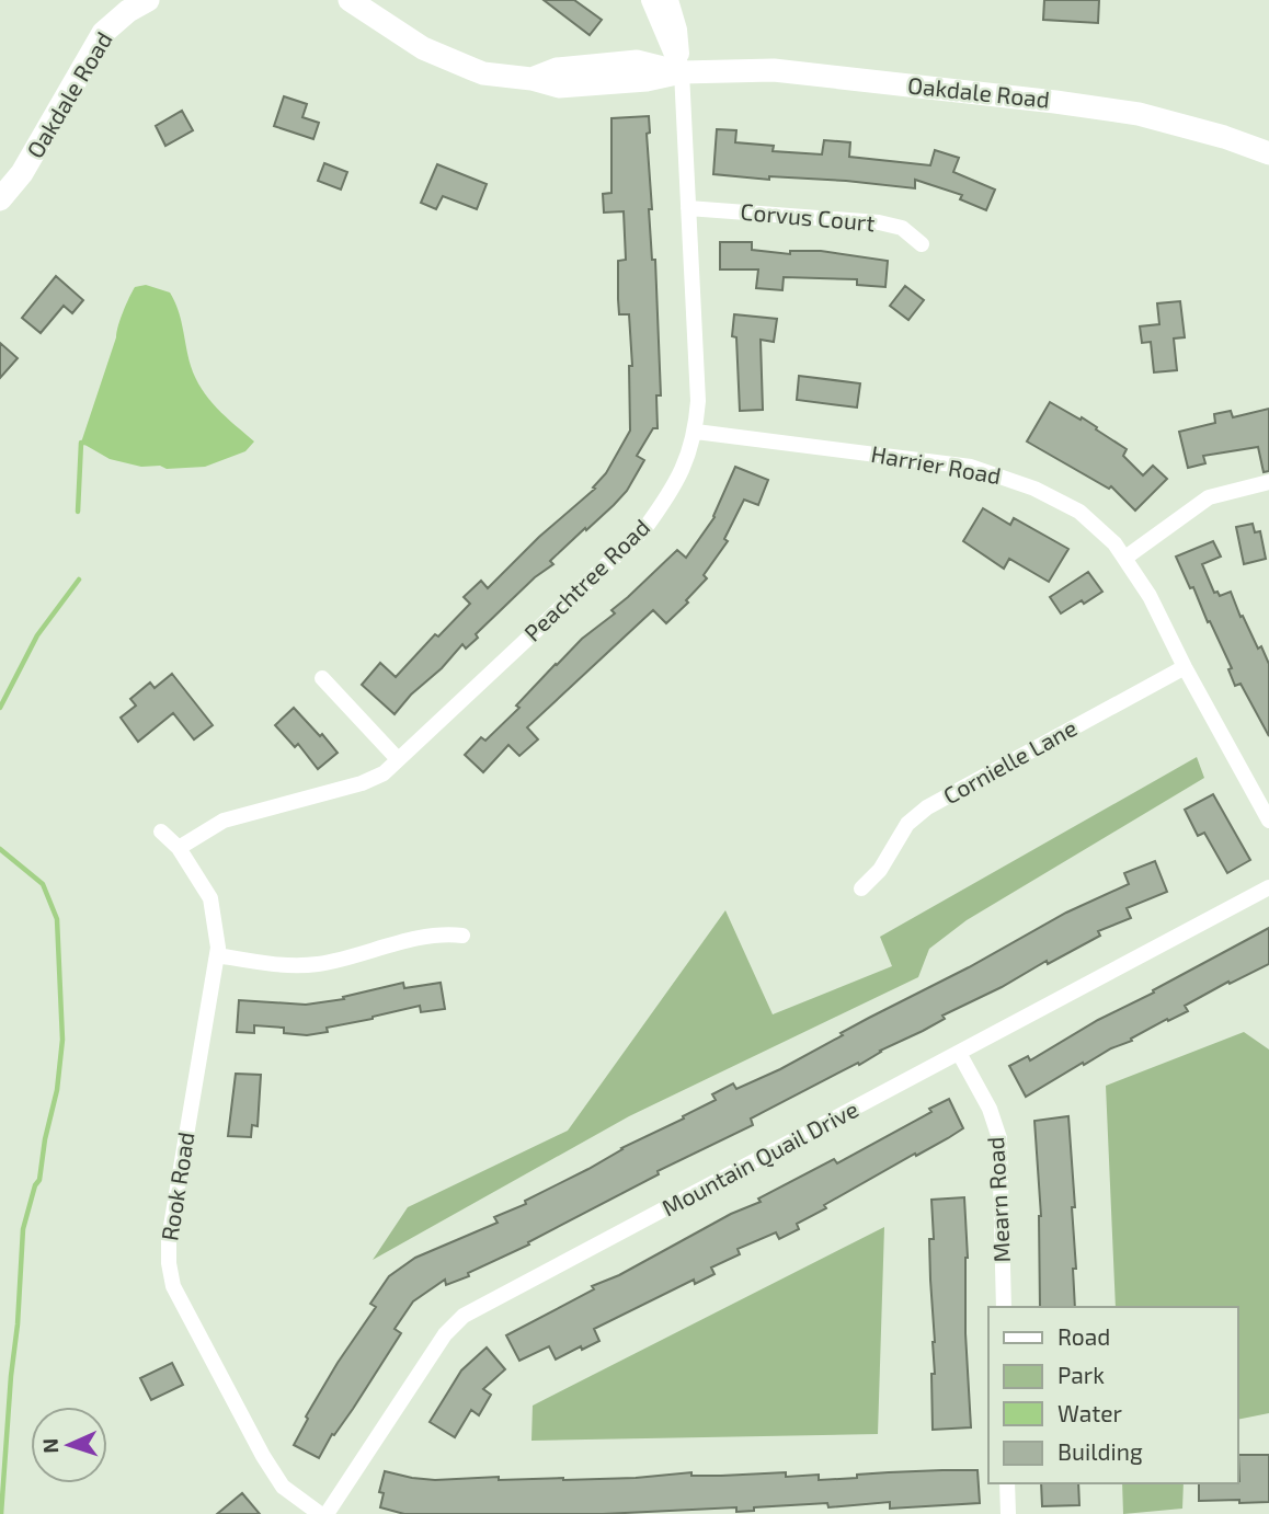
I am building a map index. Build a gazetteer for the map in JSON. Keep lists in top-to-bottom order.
{
  "streets": {
    "main road": ["Oakdale Road"],
    "street": [
      "Corvus Court",
      "Harrier Road",
      "Peachtree Road",
      "Cornielle Lane",
      "Mountain Quail Drive",
      "Rook Road",
      "Mearn Road"
    ]
  },
  "crossings": [
    ["Oakdale Road", "Peachtree Road"],
    ["Corvus Court", "Peachtree Road"],
    ["Harrier Road", "Peachtree Road"],
    ["Harrier Road", "Cornielle Lane"],
    ["Peachtree Road", "Rook Road"],
    ["Mountain Quail Drive", "Mearn Road"]
  ],
  "legend": [
    "Road",
    "Park",
    "Water",
    "Building"
  ],
  "north": "left"
}
